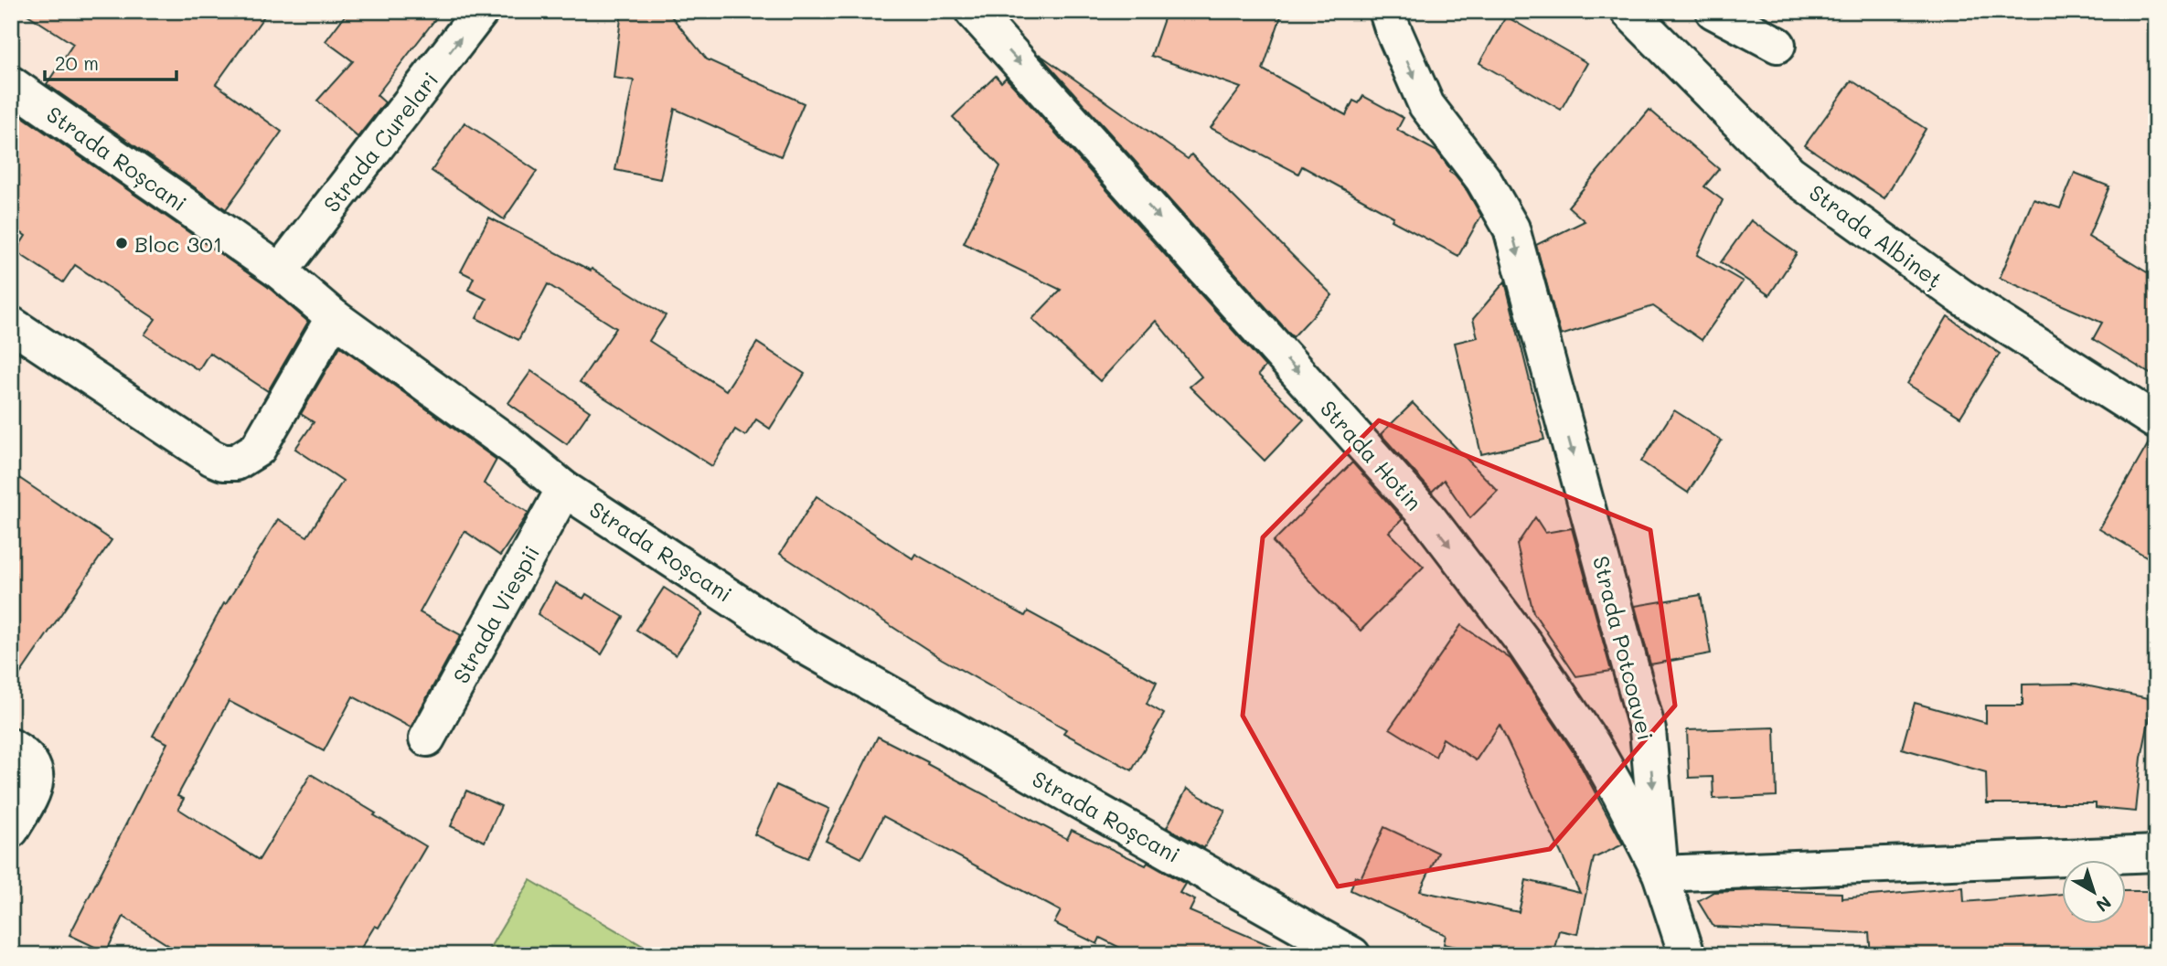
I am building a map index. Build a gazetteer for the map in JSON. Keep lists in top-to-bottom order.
{
  "streets": {
    "street": [
      "Strada Curelari",
      "Strada Roșcani",
      "Strada Albineț",
      "Strada Hotin",
      "Strada Viespii",
      "Strada Potcoavei"
    ]
  },
  "crossings": [
    ["Strada Curelari", "Strada Roșcani"],
    ["Strada Roșcani", "Strada Viespii"],
    ["Strada Hotin", "Strada Potcoavei"]
  ],
  "one_way": ["Strada Curelari", "Strada Hotin", "Strada Potcoavei"],
  "places": ["Bloc 301"],
  "scale_bar": "20 m",
  "north": "bottom right"
}
